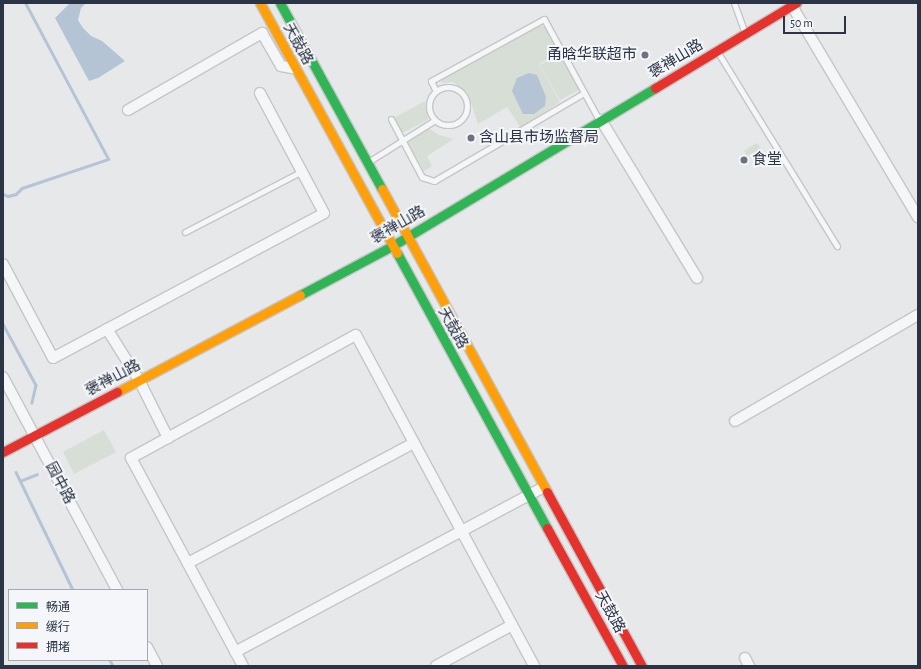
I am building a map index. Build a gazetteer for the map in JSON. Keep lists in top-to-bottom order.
{
  "streets": {
    "main road": ["天鼓路", "褒禅山路"],
    "street": ["园中路"]
  },
  "crossings": [
    ["天鼓路", "褒禅山路"],
    ["褒禅山路", "园中路"]
  ],
  "places": ["甬晗华联超市", "含山县市场监督局", "食堂"],
  "legend": ["畅通", "缓行", "拥堵"],
  "scale_bar": "50 m"
}
